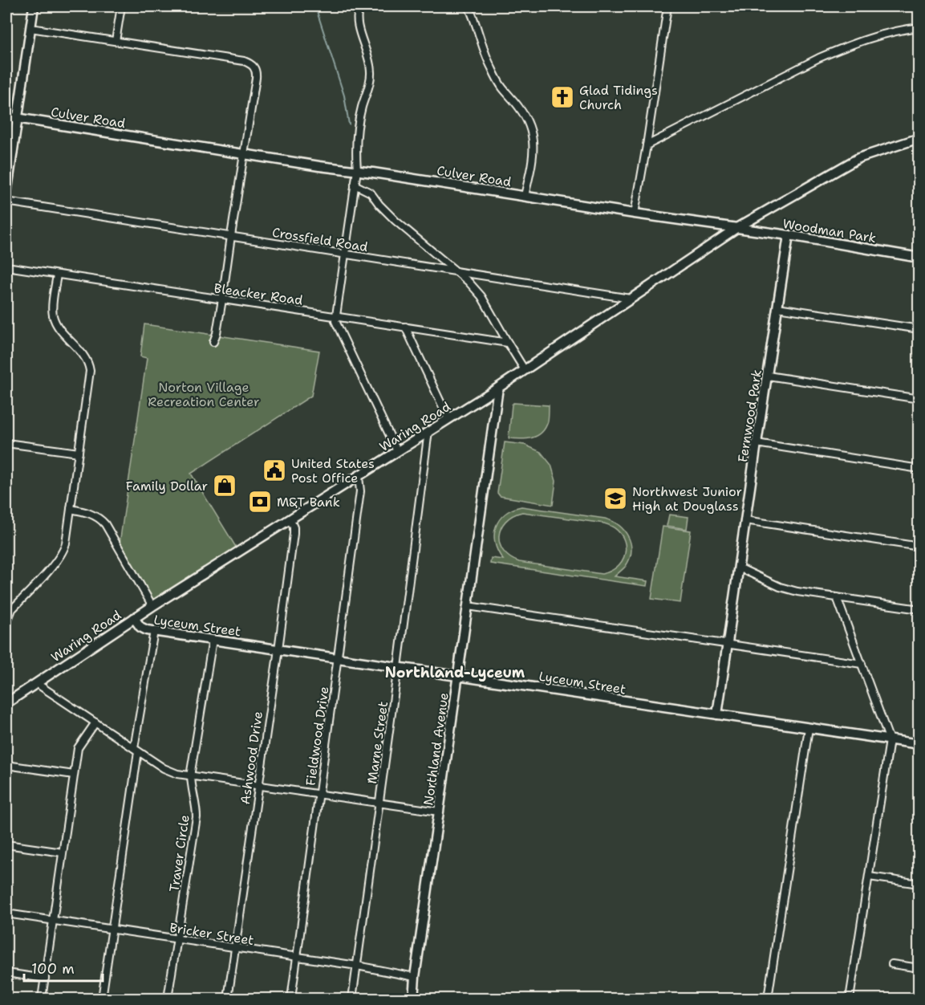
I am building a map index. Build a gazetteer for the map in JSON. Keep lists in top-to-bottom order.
{
  "streets": {
    "street": [
      "Culver Road",
      "Woodman Park",
      "Crossfield Road",
      "Bleacker Road",
      "Fernwood Park",
      "Waring Road",
      "Lyceum Street",
      "Fieldwood Drive",
      "Marne Street",
      "Northland Avenue",
      "Ashwood Drive",
      "Traver Circle",
      "Bricker Street"
    ]
  },
  "crossings": [
    ["Culver Road", "Woodman Park"],
    ["Culver Road", "Waring Road"],
    ["Woodman Park", "Fernwood Park"],
    ["Woodman Park", "Waring Road"],
    ["Crossfield Road", "Waring Road"],
    ["Fernwood Park", "Lyceum Street"],
    ["Waring Road", "Lyceum Street"],
    ["Waring Road", "Fieldwood Drive"],
    ["Waring Road", "Marne Street"],
    ["Waring Road", "Northland Avenue"],
    ["Waring Road", "Ashwood Drive"],
    ["Lyceum Street", "Fieldwood Drive"],
    ["Lyceum Street", "Marne Street"],
    ["Lyceum Street", "Northland Avenue"],
    ["Lyceum Street", "Ashwood Drive"],
    ["Lyceum Street", "Traver Circle"],
    ["Fieldwood Drive", "Bricker Street"],
    ["Marne Street", "Bricker Street"],
    ["Northland Avenue", "Bricker Street"],
    ["Ashwood Drive", "Bricker Street"],
    ["Traver Circle", "Bricker Street"]
  ],
  "districts": ["Northland-Lyceum"],
  "parks": ["Norton Village Recreation Center"],
  "places": {
    "church": ["Glad Tidings Church"],
    "public building": ["United States Post Office"],
    "shop": ["Family Dollar"],
    "school or university": ["Northwest Junior High at Douglass"],
    "bank": ["M&T Bank"]
  },
  "scale_bar": "100 m"
}
